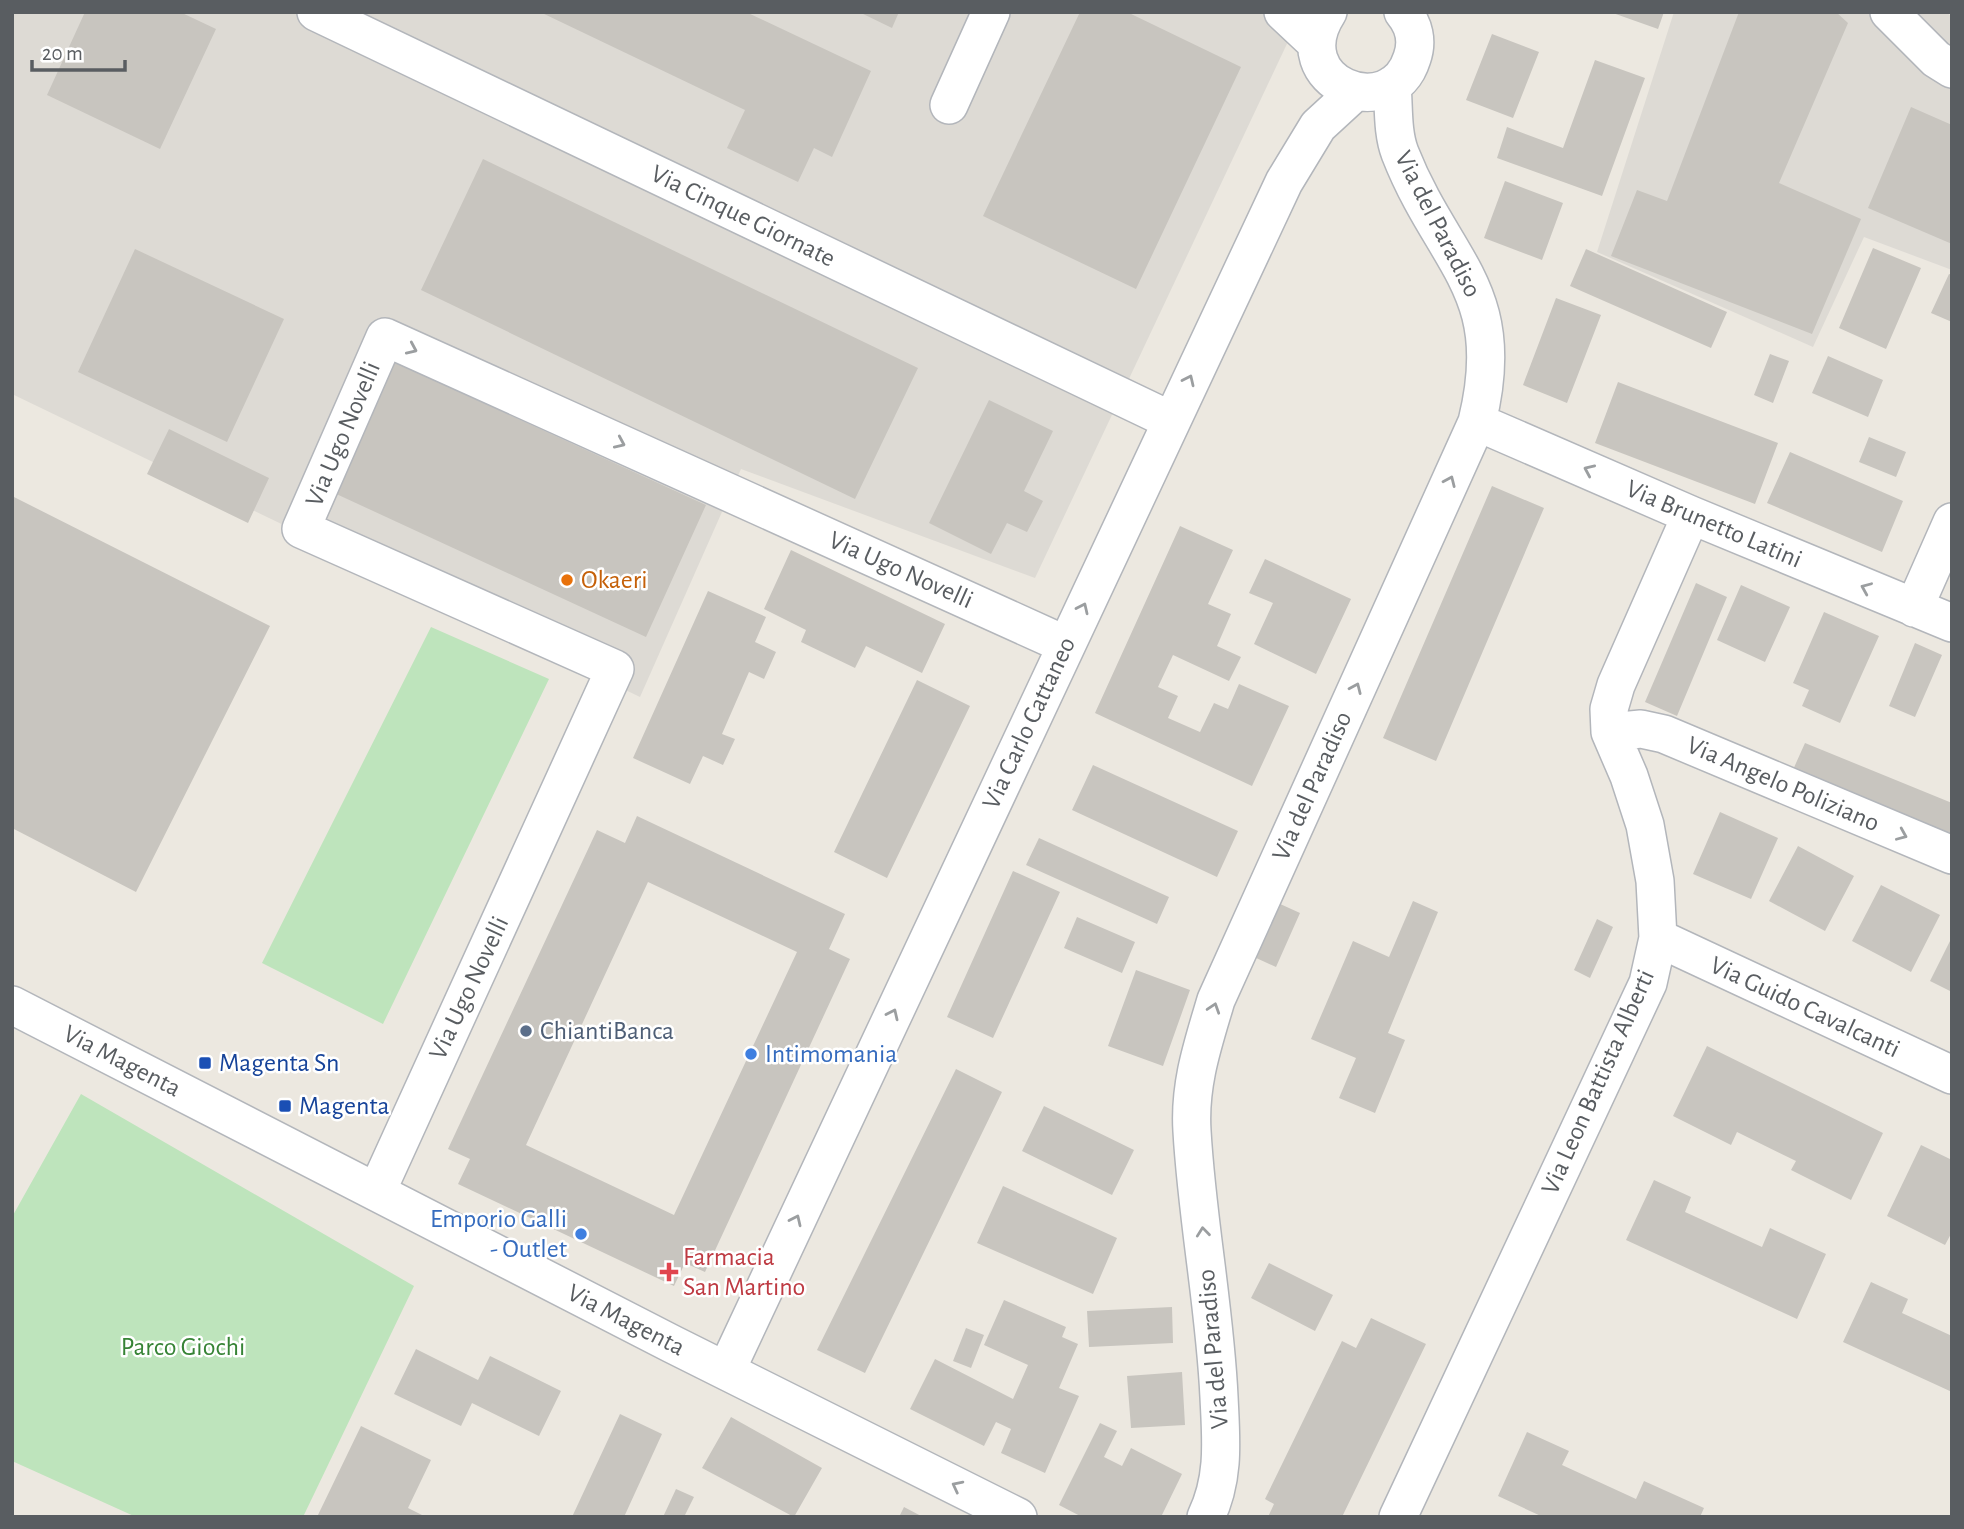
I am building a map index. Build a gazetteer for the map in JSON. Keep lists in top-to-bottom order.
{
  "streets": {
    "street": [
      "Via Cinque Giornate",
      "Via del Paradiso",
      "Via Ugo Novelli",
      "Via Brunetto Latini",
      "Via Carlo Cattaneo",
      "Via Angelo Poliziano",
      "Via Guido Cavalcanti",
      "Via Magenta",
      "Via Leon Battista Alberti"
    ]
  },
  "crossings": [
    ["Via Cinque Giornate", "Via Carlo Cattaneo"],
    ["Via del Paradiso", "Via Brunetto Latini"],
    ["Via Ugo Novelli", "Via Carlo Cattaneo"],
    ["Via Ugo Novelli", "Via Magenta"],
    ["Via Brunetto Latini", "Via Leon Battista Alberti"],
    ["Via Carlo Cattaneo", "Via Magenta"],
    ["Via Angelo Poliziano", "Via Leon Battista Alberti"],
    ["Via Guido Cavalcanti", "Via Leon Battista Alberti"]
  ],
  "one_way": [
    "Via del Paradiso",
    "Via Brunetto Latini",
    "Via Carlo Cattaneo",
    "Via Angelo Poliziano"
  ],
  "parks": ["Parco Giochi"],
  "places": {
    "other": [
      "Okaeri",
      "ChiantiBanca",
      "Intimomania",
      "Emporio Galli - Outlet"
    ],
    "transit": ["Magenta Sn", "Magenta"],
    "health": ["Farmacia San Martino"]
  },
  "scale_bar": "20 m"
}
